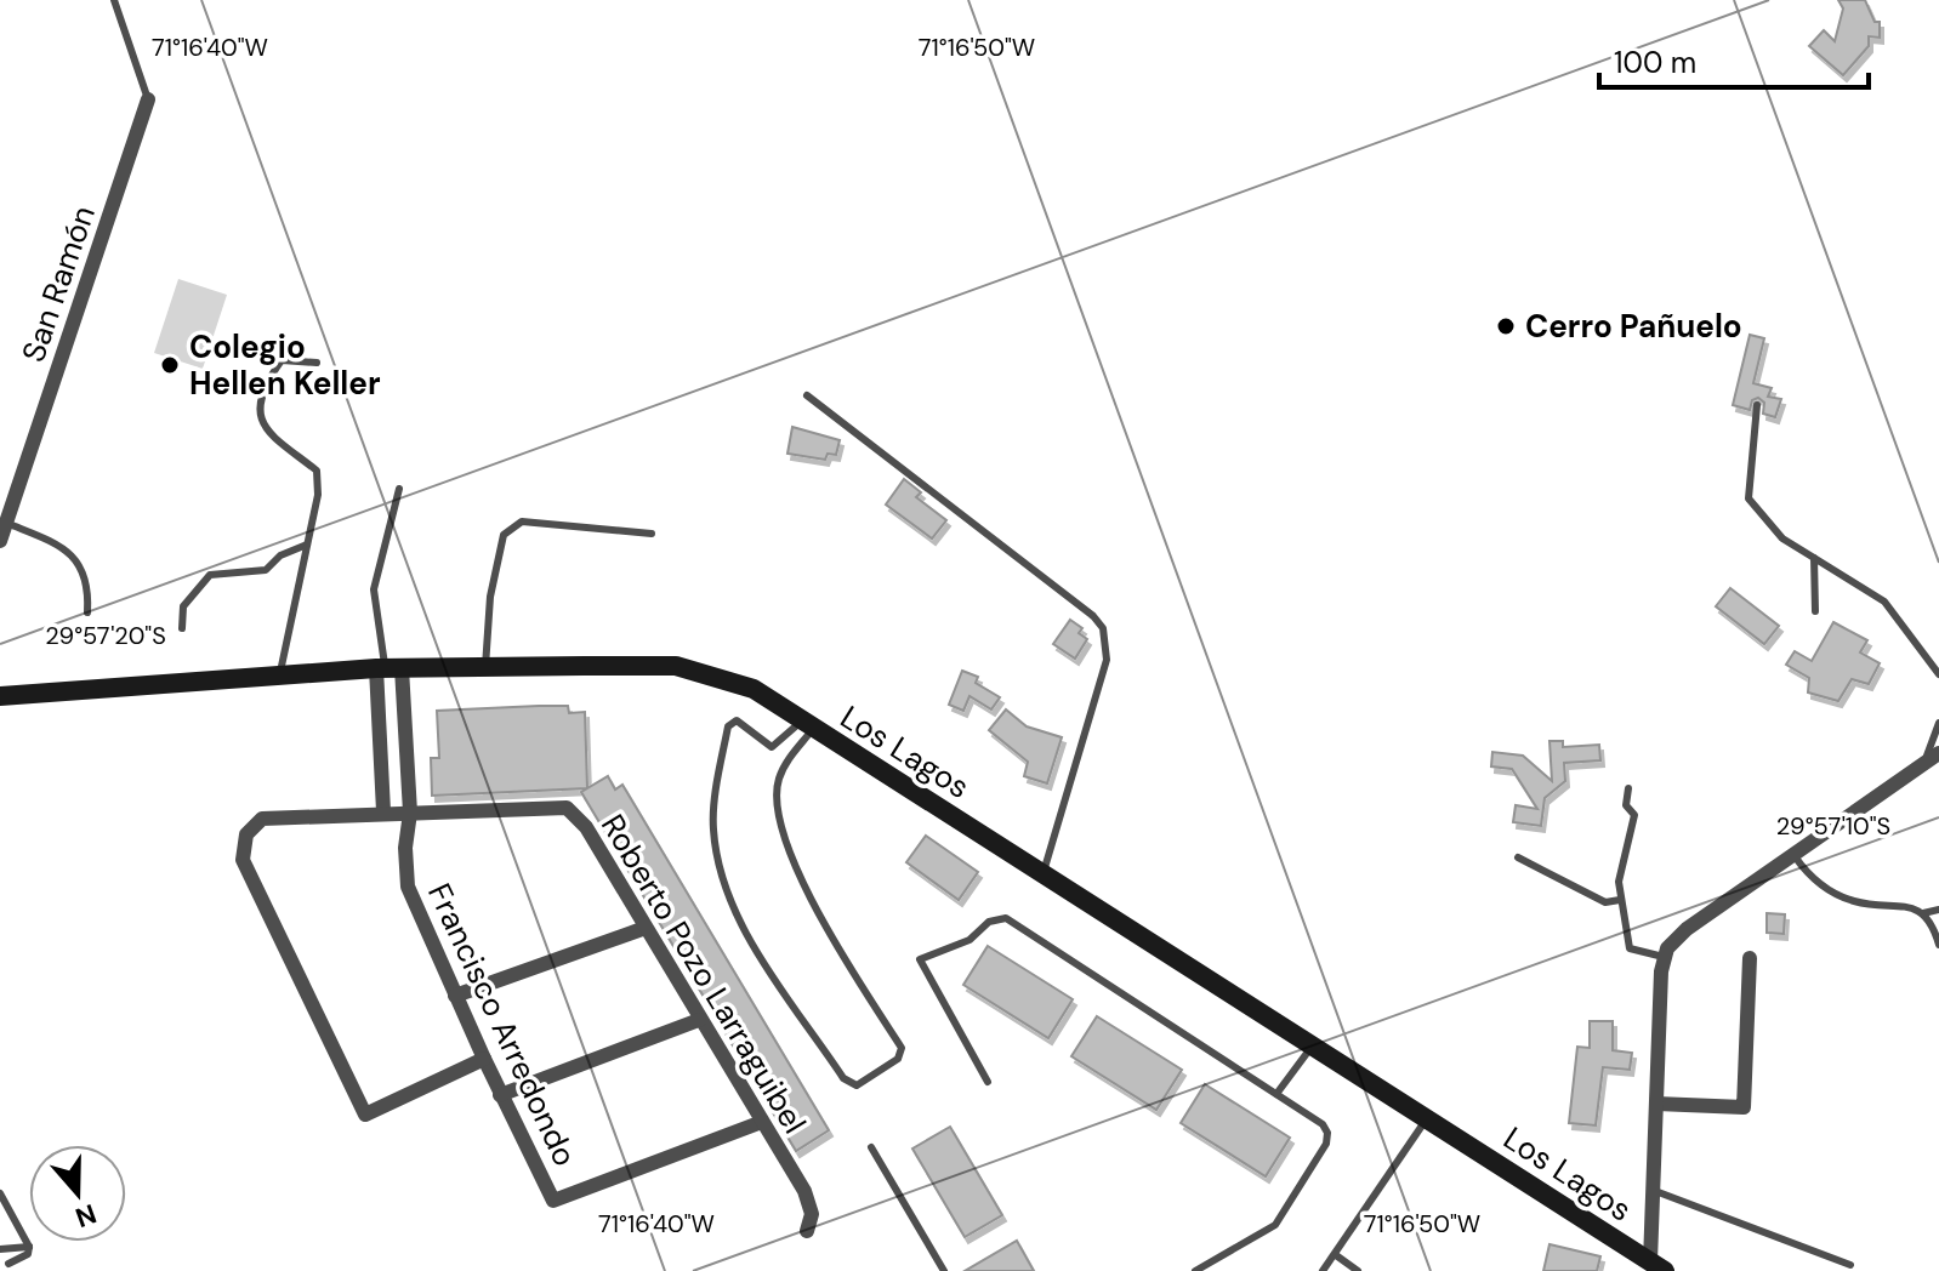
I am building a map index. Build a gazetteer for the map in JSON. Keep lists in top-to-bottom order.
{
  "streets": {
    "main road": ["Los Lagos"],
    "street": ["San Ramón", "Roberto Pozo Larraguibel", "Francisco Arredondo"]
  },
  "crossings": [
    ["Los Lagos", "Francisco Arredondo"],
    ["Roberto Pozo Larraguibel", "Francisco Arredondo"]
  ],
  "places": ["Cerro Pañuelo", "Colegio Hellen Keller"],
  "scale_bar": "100 m",
  "north": "bottom",
  "coordinates": [
    "71°16'40\"W",
    "71°16'50\"W",
    "29°57'20\"S",
    "29°57'10\"S"
  ]
}
